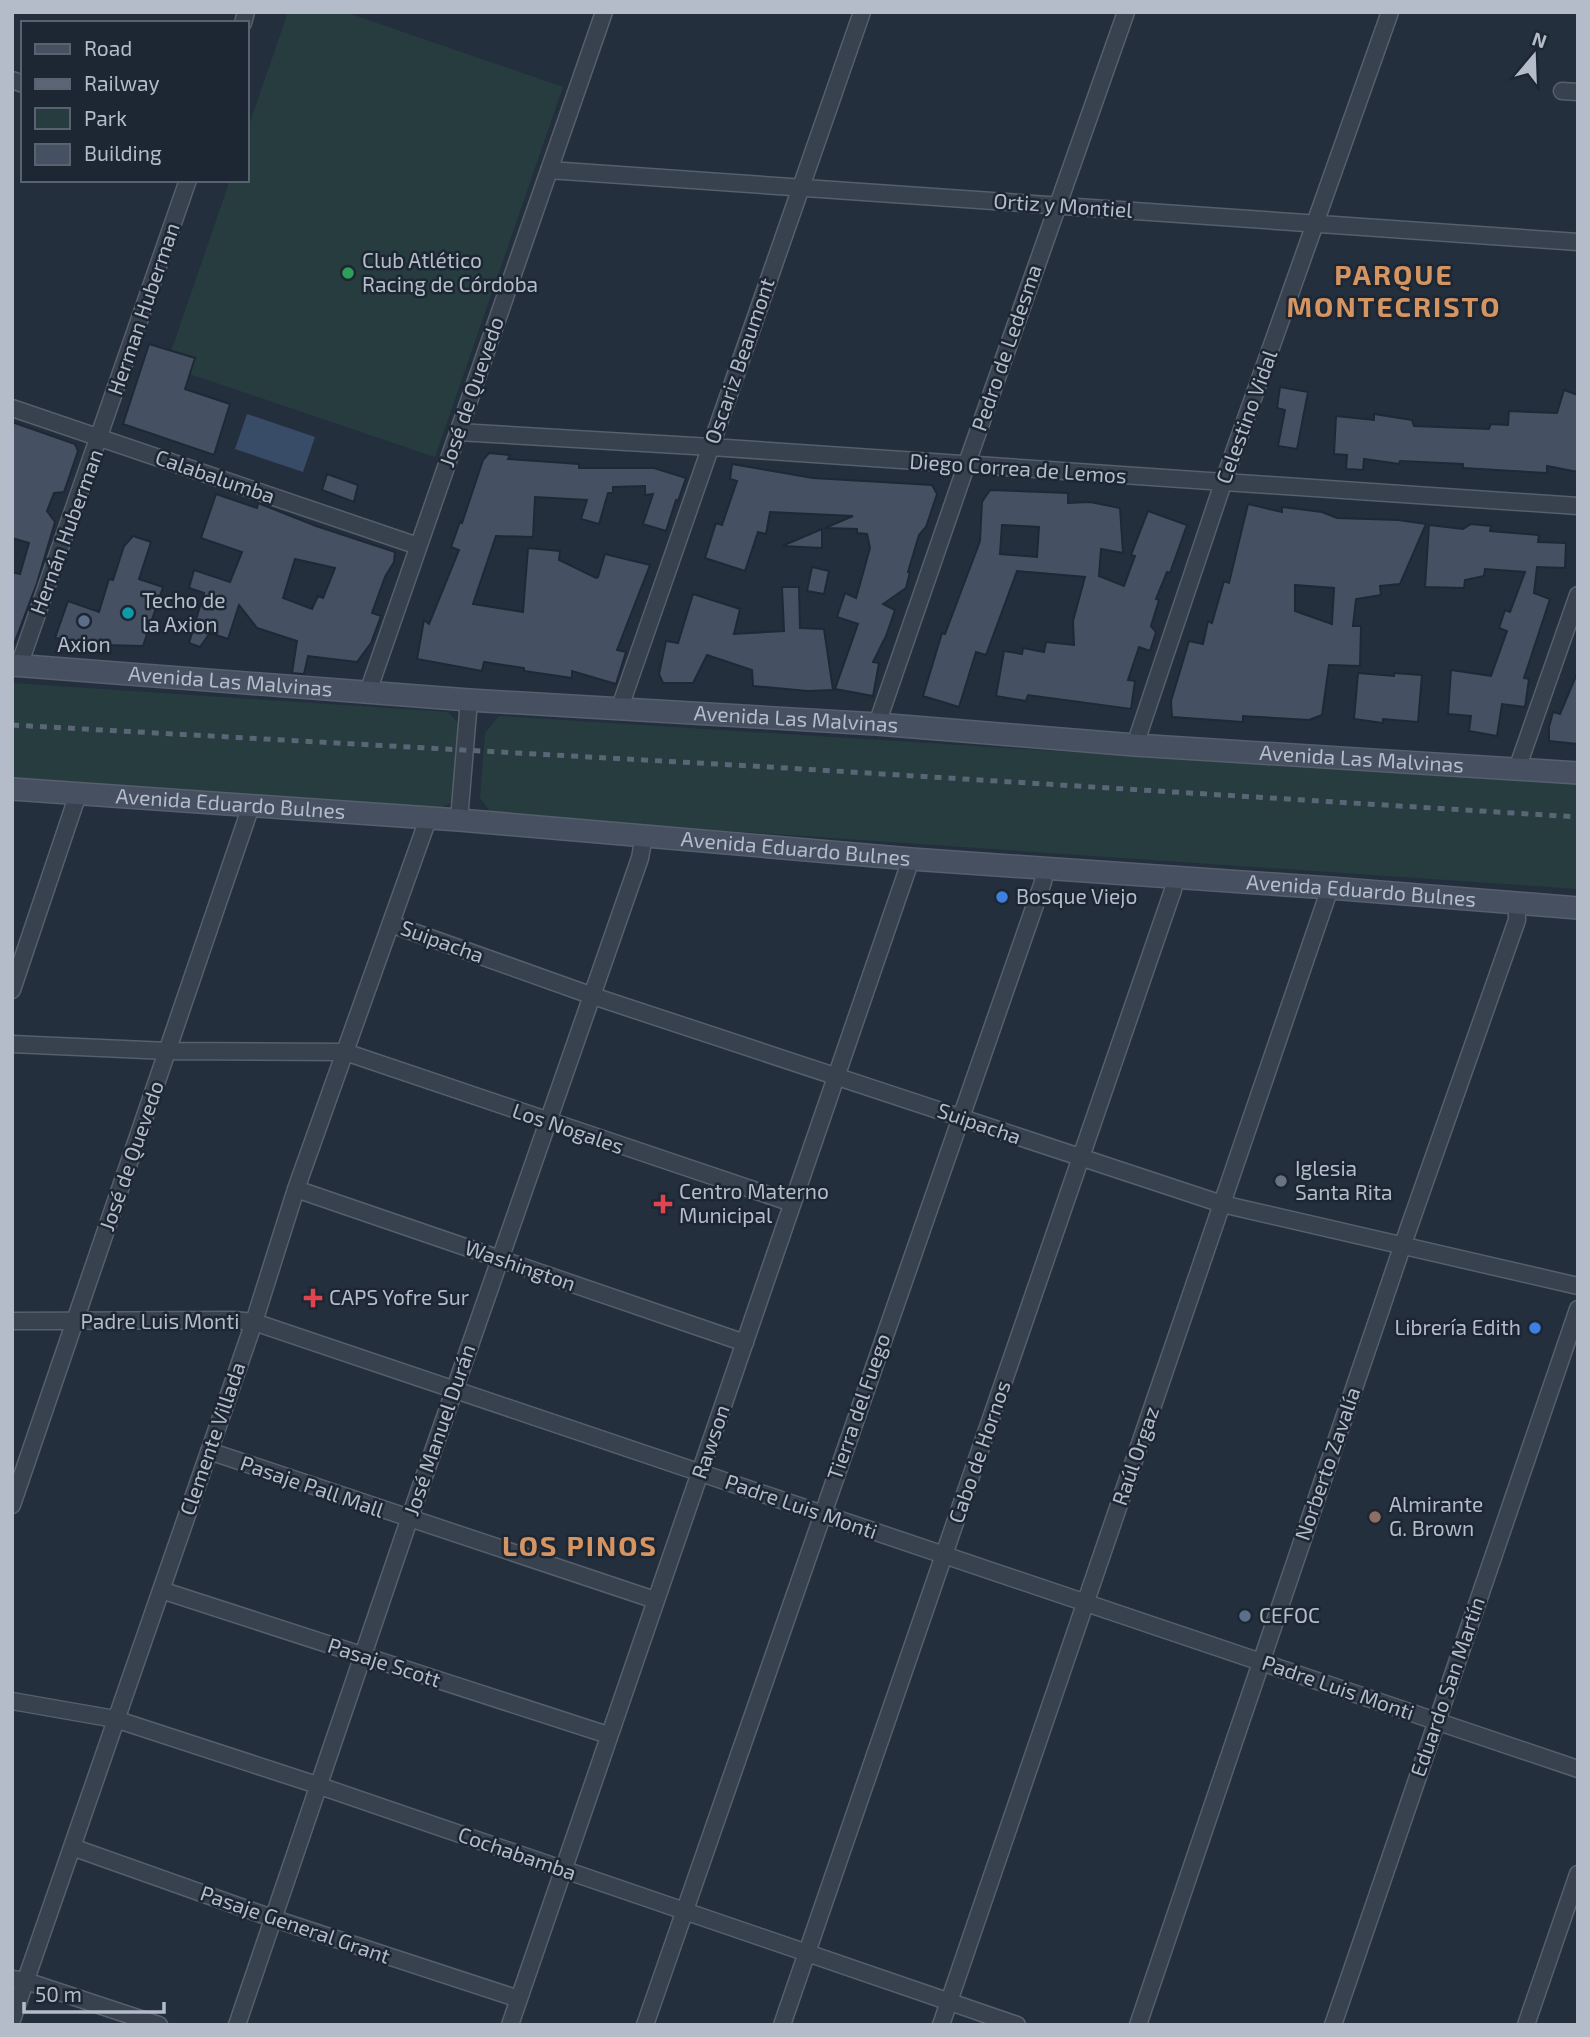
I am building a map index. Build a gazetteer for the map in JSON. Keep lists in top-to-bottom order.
{
  "streets": {
    "main road": ["Avenida Las Malvinas", "Avenida Eduardo Bulnes"],
    "street": [
      "Ortiz y Montiel",
      "Herman Huberman",
      "Pedro de Ledesma",
      "Oscariz Beaumont",
      "José de Quevedo",
      "Celestino Vidal",
      "Diego Correa de Lemos",
      "Calabalumba",
      "Hernán Huberman",
      "Suipacha",
      "Los Nogales",
      "Washington",
      "Padre Luis Monti",
      "Tierra del Fuego",
      "José Manuel Durán",
      "Clemente Villada",
      "Rawson",
      "Cabo de Hornos",
      "Raúl Orgaz",
      "Norberto Zavalía",
      "Pasaje Pall Mall",
      "Pasaje Scott",
      "Eduardo San Martín",
      "Cochabamba",
      "Pasaje General Grant"
    ]
  },
  "crossings": [
    ["Ortiz y Montiel", "Pedro de Ledesma"],
    ["Ortiz y Montiel", "Oscariz Beaumont"],
    ["Ortiz y Montiel", "José de Quevedo"],
    ["Ortiz y Montiel", "Celestino Vidal"],
    ["Herman Huberman", "Calabalumba"],
    ["Herman Huberman", "Hernán Huberman"],
    ["Pedro de Ledesma", "Diego Correa de Lemos"],
    ["Pedro de Ledesma", "Avenida Las Malvinas"],
    ["Oscariz Beaumont", "Diego Correa de Lemos"],
    ["Oscariz Beaumont", "Avenida Las Malvinas"],
    ["José de Quevedo", "Diego Correa de Lemos"],
    ["José de Quevedo", "Calabalumba"],
    ["José de Quevedo", "Avenida Las Malvinas"],
    ["José de Quevedo", "Avenida Eduardo Bulnes"],
    ["José de Quevedo", "Padre Luis Monti"],
    ["Celestino Vidal", "Diego Correa de Lemos"],
    ["Celestino Vidal", "Avenida Las Malvinas"],
    ["Calabalumba", "Hernán Huberman"],
    ["Hernán Huberman", "Avenida Las Malvinas"],
    ["Avenida Eduardo Bulnes", "Tierra del Fuego"],
    ["Avenida Eduardo Bulnes", "José Manuel Durán"],
    ["Avenida Eduardo Bulnes", "Clemente Villada"],
    ["Avenida Eduardo Bulnes", "Rawson"],
    ["Avenida Eduardo Bulnes", "Cabo de Hornos"],
    ["Avenida Eduardo Bulnes", "Raúl Orgaz"],
    ["Avenida Eduardo Bulnes", "Norberto Zavalía"],
    ["Suipacha", "Tierra del Fuego"],
    ["Suipacha", "José Manuel Durán"],
    ["Suipacha", "Clemente Villada"],
    ["Suipacha", "Rawson"],
    ["Suipacha", "Cabo de Hornos"],
    ["Suipacha", "Raúl Orgaz"],
    ["Suipacha", "Norberto Zavalía"],
    ["Los Nogales", "José Manuel Durán"],
    ["Los Nogales", "Clemente Villada"],
    ["Los Nogales", "Rawson"],
    ["Washington", "José Manuel Durán"],
    ["Washington", "Clemente Villada"],
    ["Washington", "Rawson"],
    ["Padre Luis Monti", "Tierra del Fuego"],
    ["Padre Luis Monti", "José Manuel Durán"],
    ["Padre Luis Monti", "Clemente Villada"],
    ["Padre Luis Monti", "Rawson"],
    ["Padre Luis Monti", "Cabo de Hornos"],
    ["Padre Luis Monti", "Raúl Orgaz"],
    ["Padre Luis Monti", "Norberto Zavalía"],
    ["Padre Luis Monti", "Eduardo San Martín"],
    ["Tierra del Fuego", "Cochabamba"],
    ["José Manuel Durán", "Pasaje Pall Mall"],
    ["José Manuel Durán", "Pasaje Scott"],
    ["José Manuel Durán", "Cochabamba"],
    ["José Manuel Durán", "Pasaje General Grant"],
    ["Clemente Villada", "Pasaje Pall Mall"],
    ["Clemente Villada", "Pasaje Scott"],
    ["Clemente Villada", "Cochabamba"],
    ["Clemente Villada", "Pasaje General Grant"],
    ["Rawson", "Pasaje Pall Mall"],
    ["Rawson", "Pasaje Scott"],
    ["Rawson", "Cochabamba"],
    ["Rawson", "Pasaje General Grant"],
    ["Cabo de Hornos", "Cochabamba"],
    ["Raúl Orgaz", "Cochabamba"]
  ],
  "districts": ["PARQUE MONTECRISTO", "LOS PINOS"],
  "places": {
    "other": [
      "Club Atlético Racing de Córdoba",
      "Techo de la Axion",
      "Axion",
      "Bosque Viejo",
      "Iglesia Santa Rita",
      "Librería Edith",
      "Almirante G. Brown",
      "CEFOC"
    ],
    "health": ["Centro Materno Municipal", "CAPS Yofre Sur"]
  },
  "legend": [
    "Road",
    "Railway",
    "Park",
    "Building"
  ],
  "scale_bar": "50 m",
  "north": "top"
}
